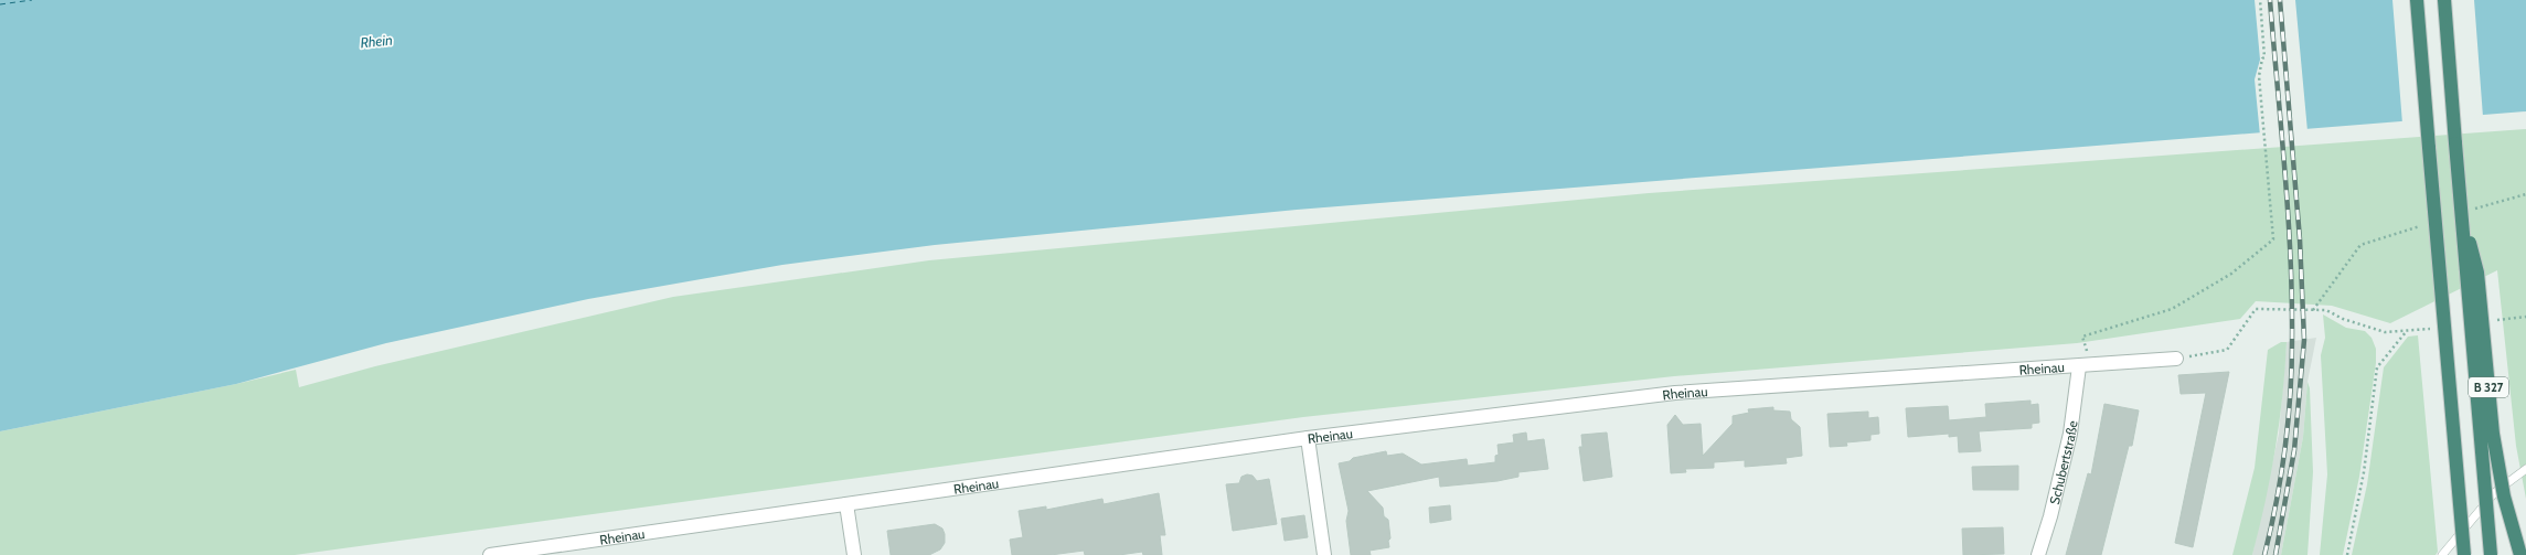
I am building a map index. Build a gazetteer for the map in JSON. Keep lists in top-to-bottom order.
{
  "streets": {
    "highway": ["B 327"],
    "street": ["Rheinau", "Schubertstraße"]
  },
  "crossings": [
    ["Rheinau", "Schubertstraße"]
  ],
  "water": ["Rhein"]
}
